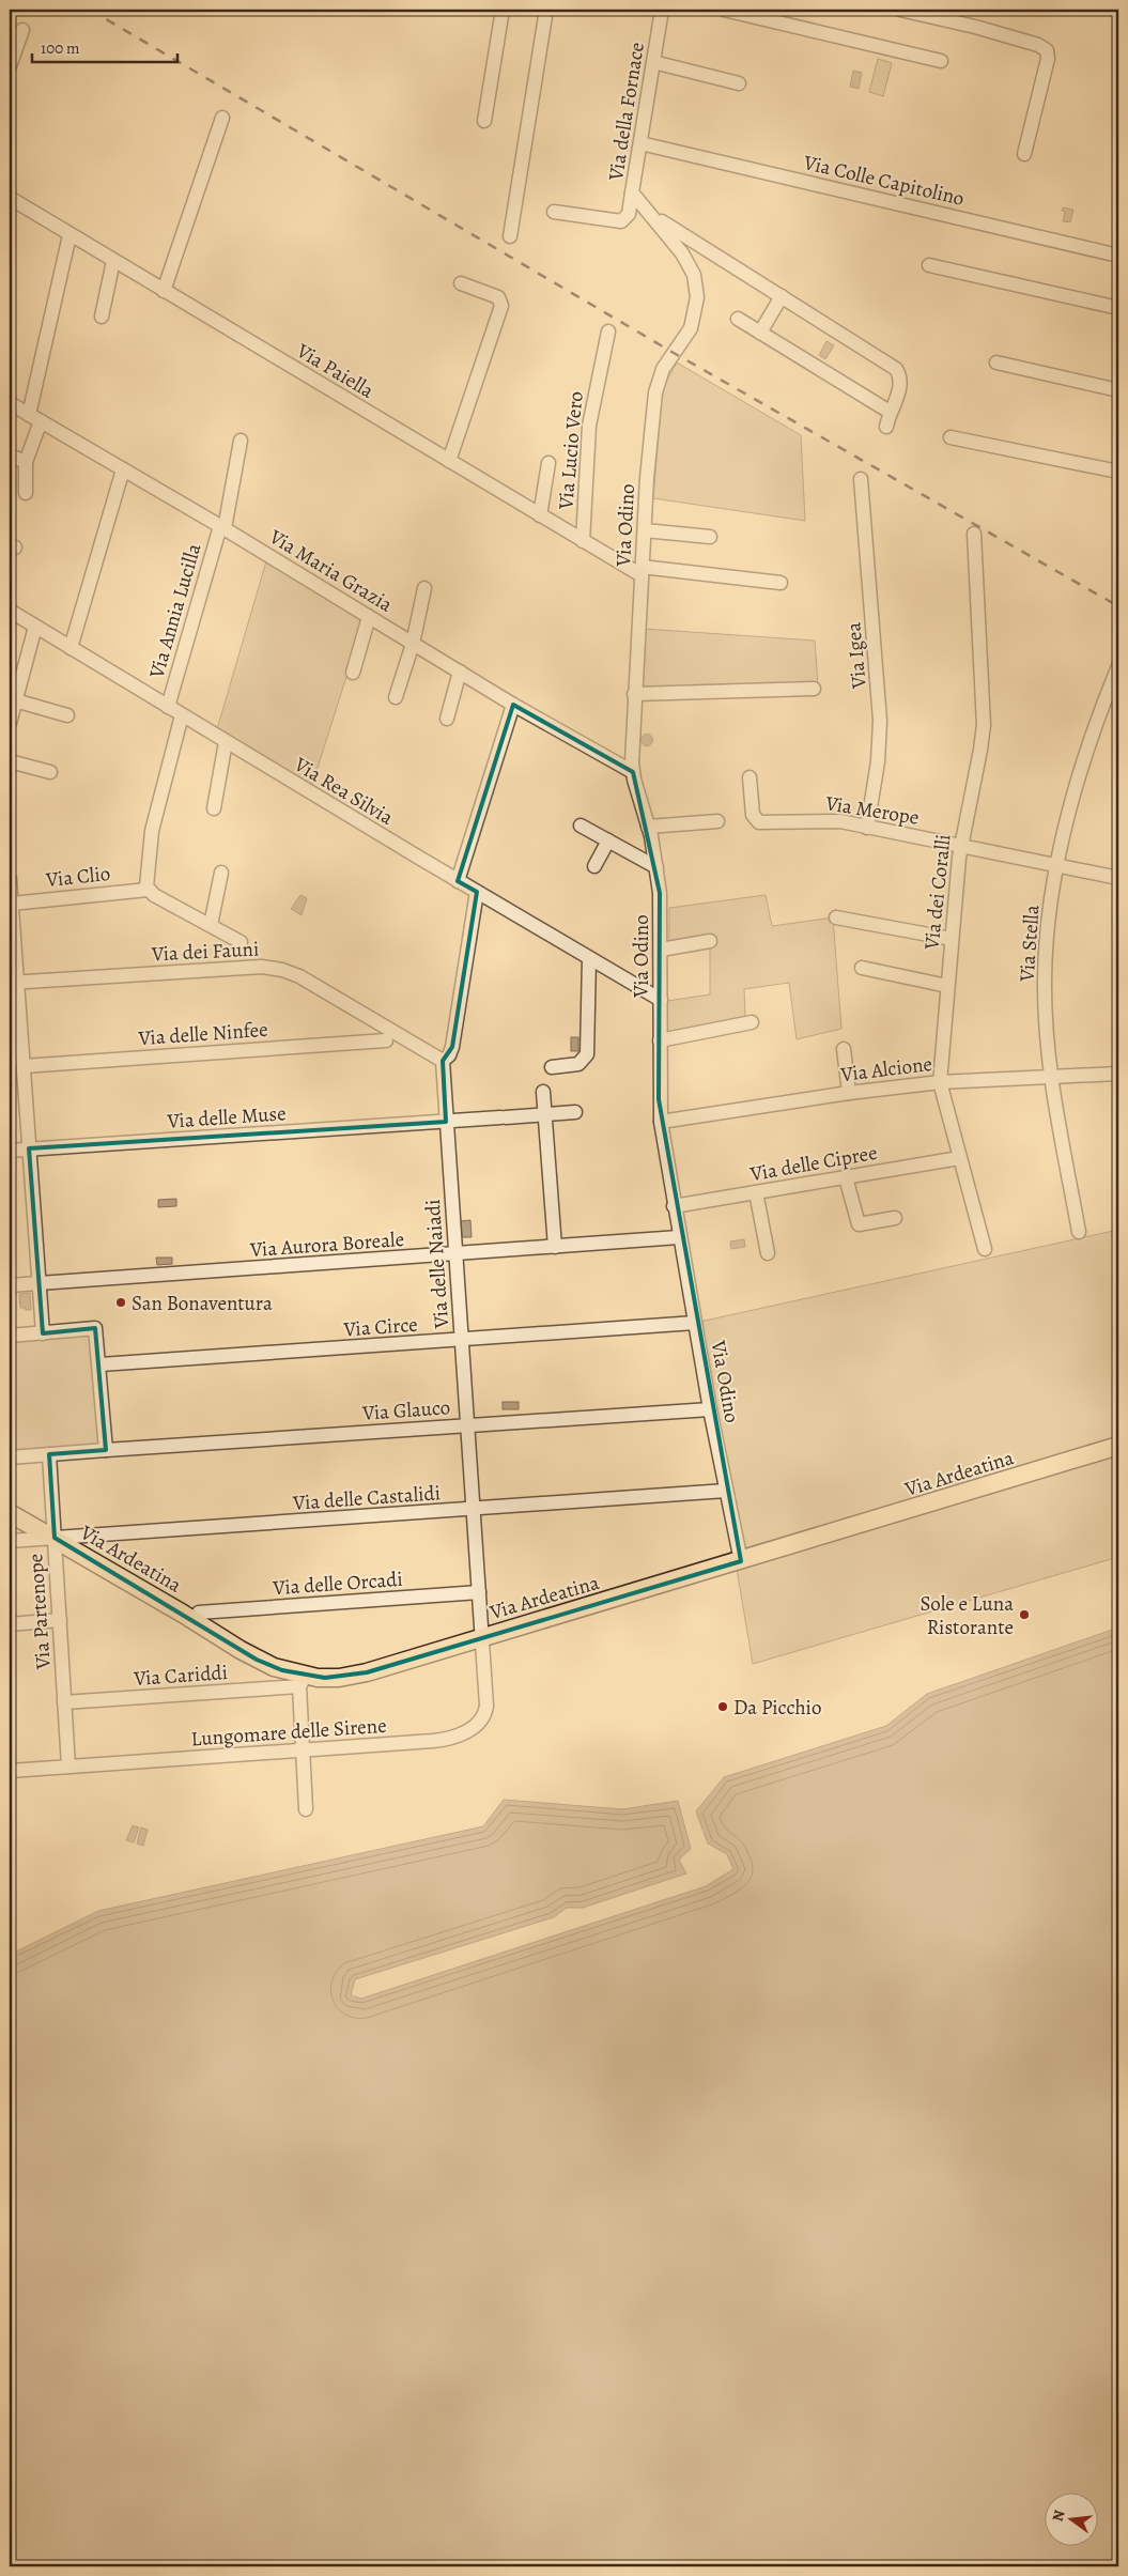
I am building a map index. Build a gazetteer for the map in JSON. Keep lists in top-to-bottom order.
{
  "streets": {
    "main road": ["Via Ardeatina"],
    "street": [
      "Via della Fornace",
      "Via Colle Capitolino",
      "Via Paiella",
      "Via Lucio Vero",
      "Via Odino",
      "Via Maria Grazia",
      "Via Annia Lucilla",
      "Via Igea",
      "Via Rea Silvia",
      "Via Merope",
      "Via Clio",
      "Via dei Coralli",
      "Via Stella",
      "Via dei Fauni",
      "Via delle Ninfee",
      "Via Alcione",
      "Via delle Muse",
      "Via delle Cipree",
      "Via Aurora Boreale",
      "Via delle Naiadi",
      "Via Circe",
      "Via Glauco",
      "Via delle Castalidi",
      "Via delle Orcadi",
      "Via Partenope",
      "Via Cariddi",
      "Lungomare delle Sirene"
    ]
  },
  "crossings": [
    ["Via della Fornace", "Via Colle Capitolino"],
    ["Via della Fornace", "Via Odino"],
    ["Via Paiella", "Via Lucio Vero"],
    ["Via Paiella", "Via Odino"],
    ["Via Odino", "Via Maria Grazia"],
    ["Via Odino", "Via Rea Silvia"],
    ["Via Odino", "Via Alcione"],
    ["Via Odino", "Via delle Cipree"],
    ["Via Odino", "Via Aurora Boreale"],
    ["Via Odino", "Via Circe"],
    ["Via Odino", "Via Glauco"],
    ["Via Odino", "Via Ardeatina"],
    ["Via Odino", "Via delle Castalidi"],
    ["Via Maria Grazia", "Via Annia Lucilla"],
    ["Via Annia Lucilla", "Via Rea Silvia"],
    ["Via Igea", "Via Merope"],
    ["Via Merope", "Via dei Coralli"],
    ["Via Merope", "Via Stella"],
    ["Via dei Coralli", "Via Alcione"],
    ["Via dei Coralli", "Via delle Cipree"],
    ["Via Stella", "Via Alcione"],
    ["Via dei Fauni", "Via delle Naiadi"],
    ["Via delle Muse", "Via delle Naiadi"],
    ["Via Aurora Boreale", "Via delle Naiadi"],
    ["Via delle Naiadi", "Via Circe"],
    ["Via delle Naiadi", "Via Glauco"],
    ["Via delle Naiadi", "Via Ardeatina"],
    ["Via delle Naiadi", "Via delle Castalidi"],
    ["Via delle Naiadi", "Via delle Orcadi"],
    ["Via delle Naiadi", "Lungomare delle Sirene"],
    ["Via Glauco", "Via Partenope"],
    ["Via Ardeatina", "Via delle Castalidi"],
    ["Via Ardeatina", "Via Partenope"],
    ["Via Ardeatina", "Via Cariddi"],
    ["Via Ardeatina", "Lungomare delle Sirene"],
    ["Via delle Castalidi", "Via Partenope"],
    ["Via Partenope", "Via Cariddi"],
    ["Via Partenope", "Lungomare delle Sirene"]
  ],
  "places": ["San Bonaventura", "Sole e Luna Ristorante", "Da Picchio"],
  "scale_bar": "100 m",
  "north": "left"
}
